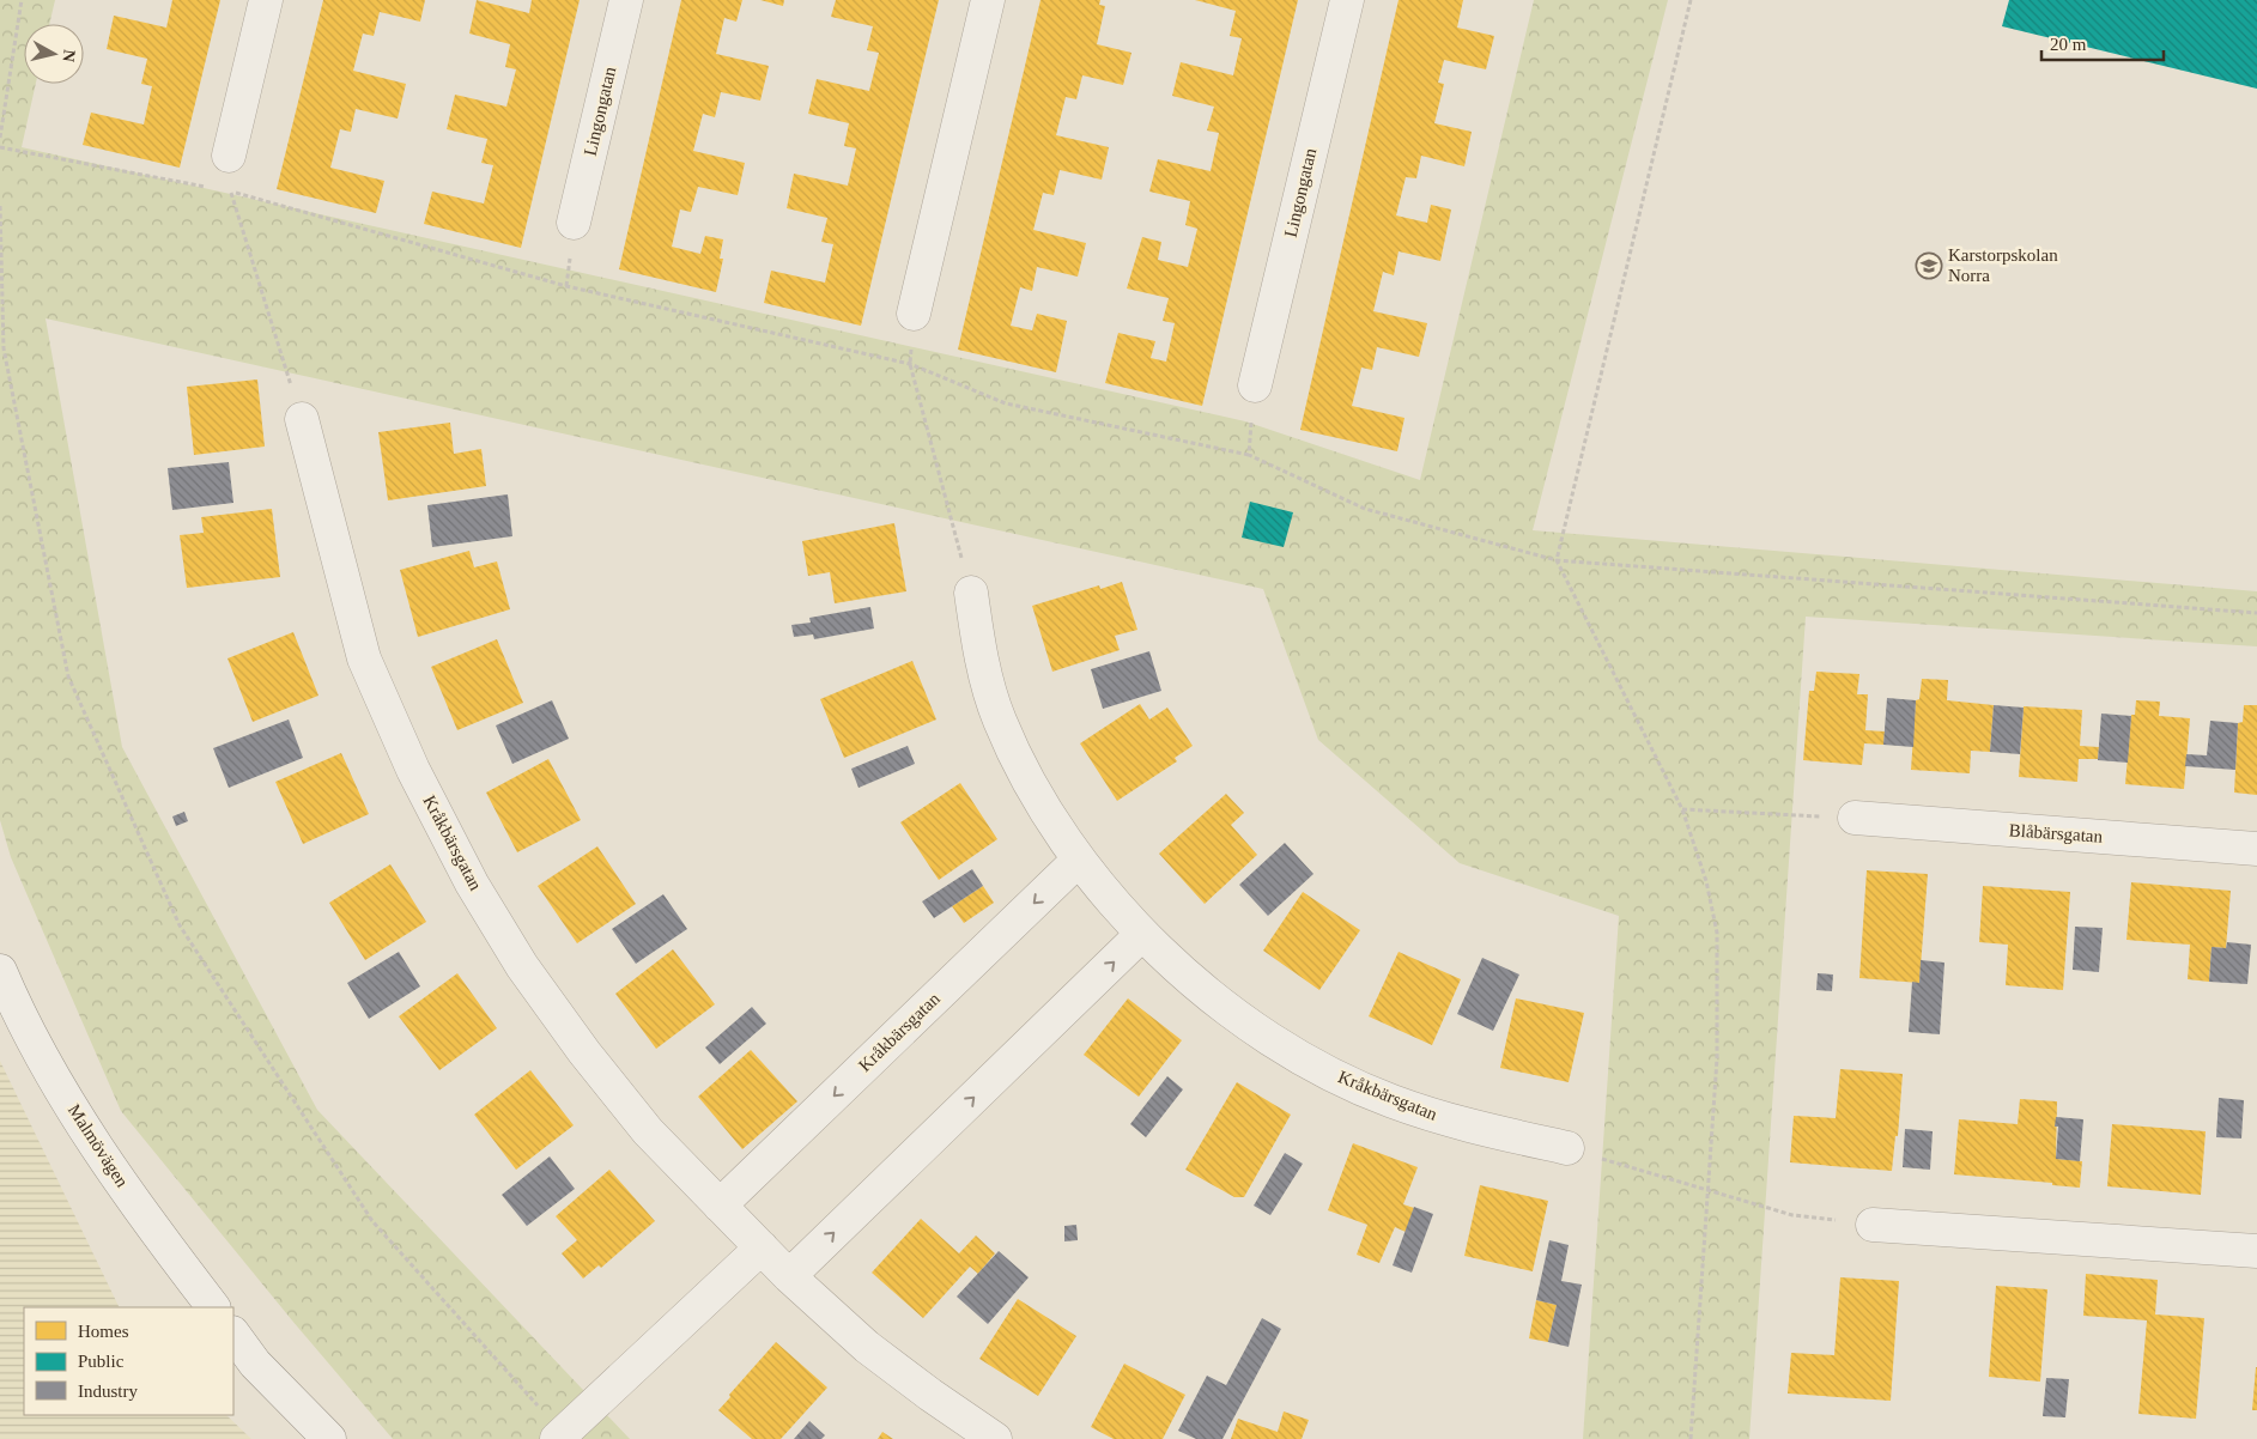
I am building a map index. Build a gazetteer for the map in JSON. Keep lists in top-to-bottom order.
{
  "streets": {
    "street": [
      "Lingongatan",
      "Blåbärsgatan",
      "Kråkbärsgatan",
      "Malmövägen"
    ]
  },
  "places": {
    "school or university": ["Karstorpskolan Norra"]
  },
  "legend": ["Homes", "Public", "Industry"],
  "scale_bar": "20 m",
  "north": "right"
}
